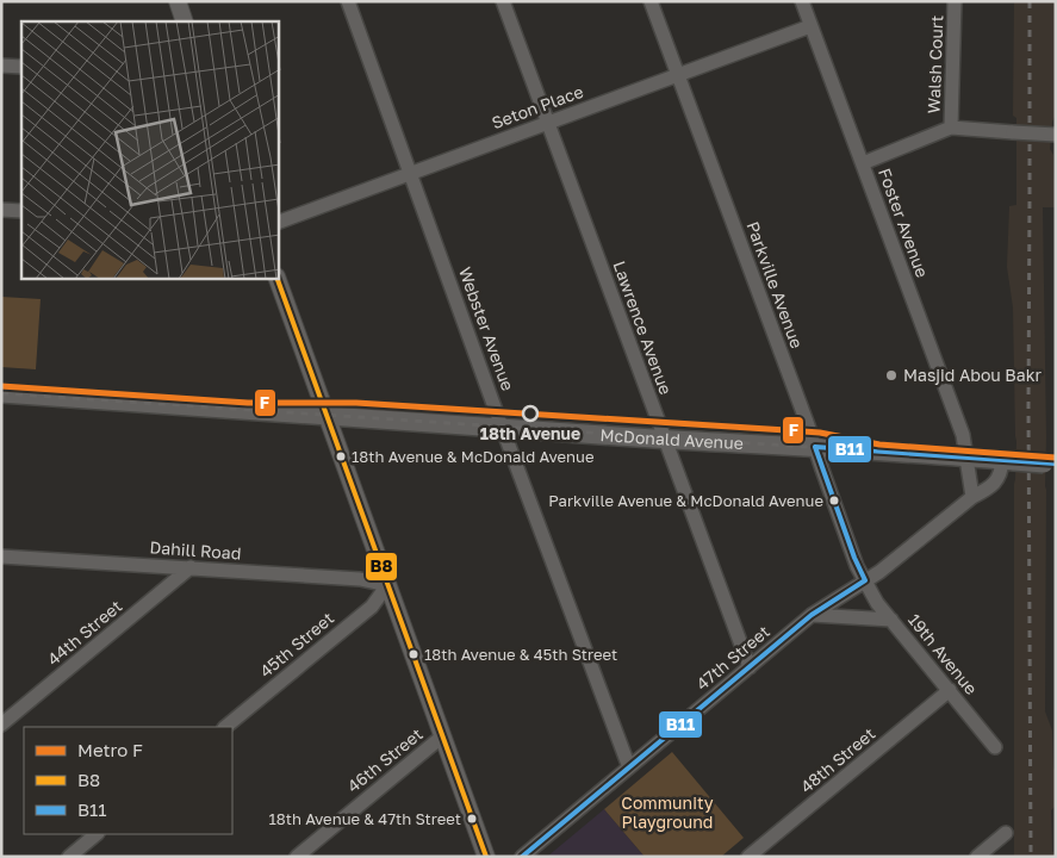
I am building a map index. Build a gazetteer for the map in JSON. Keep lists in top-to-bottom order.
{
  "streets": {
    "main road": ["McDonald Avenue"],
    "street": [
      "Walsh Court",
      "Seton Place",
      "Foster Avenue",
      "Parkville Avenue",
      "Lawrence Avenue",
      "Webster Avenue",
      "Dahill Road",
      "44th Street",
      "45th Street",
      "19th Avenue",
      "47th Street",
      "46th Street",
      "48th Street"
    ]
  },
  "crossings": [
    ["Seton Place", "Foster Avenue"],
    ["Seton Place", "Parkville Avenue"],
    ["Seton Place", "Lawrence Avenue"],
    ["Seton Place", "Webster Avenue"],
    ["Foster Avenue", "McDonald Avenue"],
    ["Parkville Avenue", "McDonald Avenue"],
    ["Parkville Avenue", "19th Avenue"],
    ["Parkville Avenue", "47th Street"],
    ["Lawrence Avenue", "McDonald Avenue"],
    ["Lawrence Avenue", "47th Street"],
    ["Webster Avenue", "McDonald Avenue"],
    ["Webster Avenue", "47th Street"],
    ["McDonald Avenue", "47th Street"],
    ["Dahill Road", "44th Street"],
    ["Dahill Road", "45th Street"],
    ["19th Avenue", "47th Street"],
    ["19th Avenue", "48th Street"]
  ],
  "parks": ["Community Playground"],
  "places": [
    "Masjid Abou Bakr",
    "18th Avenue",
    "18th Avenue & McDonald Avenue",
    "Parkville Avenue & McDonald Avenue",
    "18th Avenue & 45th Street",
    "18th Avenue & 47th Street"
  ],
  "lines": ["transit line B8", "metro line F", "transit line B11"],
  "legend": ["Metro F", "B8", "B11"]
}
